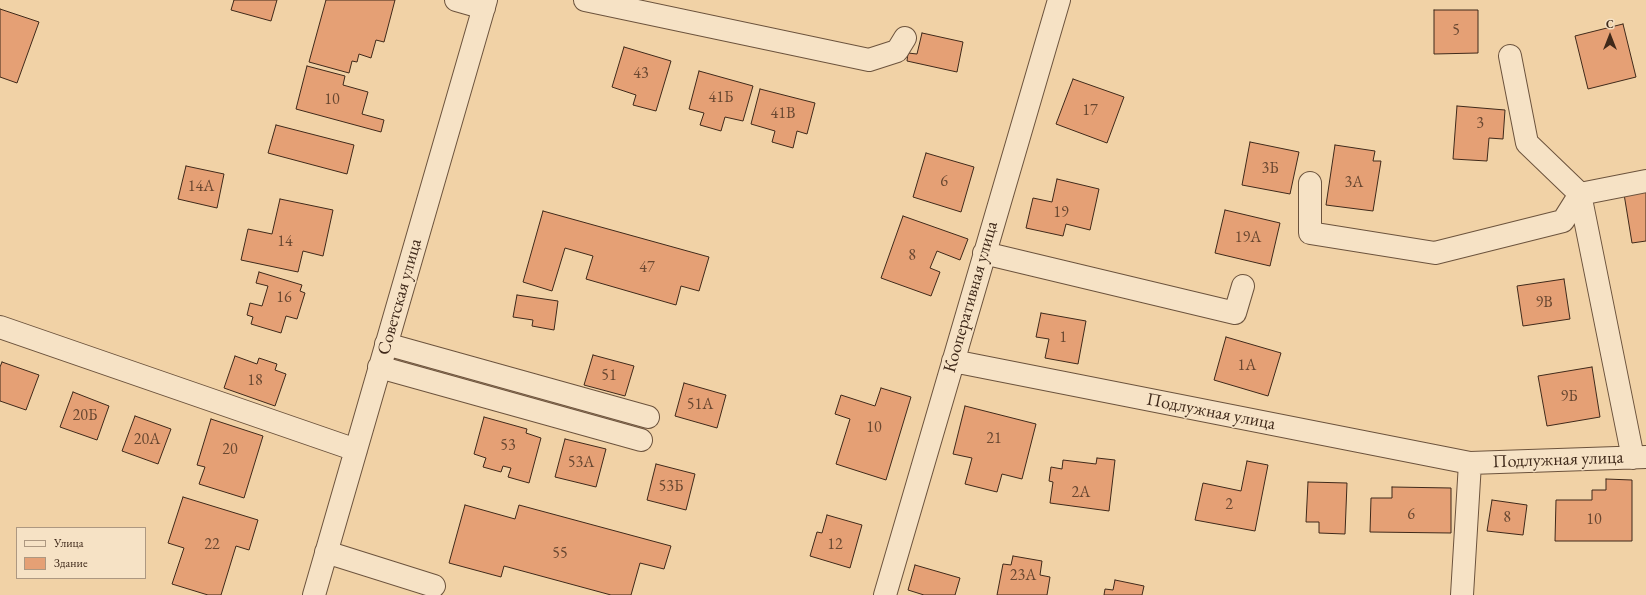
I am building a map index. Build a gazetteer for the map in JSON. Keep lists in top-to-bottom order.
{
  "streets": {
    "street": ["Советская улица", "Кооперативная улица", "Подлужная улица"]
  },
  "crossings": [
    ["Кооперативная улица", "Подлужная улица"]
  ],
  "house_numbers": [
    "5",
    "43",
    "41Б",
    "10",
    "17",
    "41В",
    "3",
    "3Б",
    "6",
    "3А",
    "14А",
    "19",
    "19А",
    "14",
    "8",
    "47",
    "16",
    "9В",
    "1",
    "1А",
    "51",
    "18",
    "9Б",
    "51А",
    "20Б",
    "10",
    "21",
    "20А",
    "53",
    "20",
    "53А",
    "53Б",
    "2А",
    "2",
    "6",
    "8",
    "10",
    "22",
    "12",
    "55",
    "23А"
  ],
  "legend": ["Улица", "Здание"],
  "north": "top"
}
